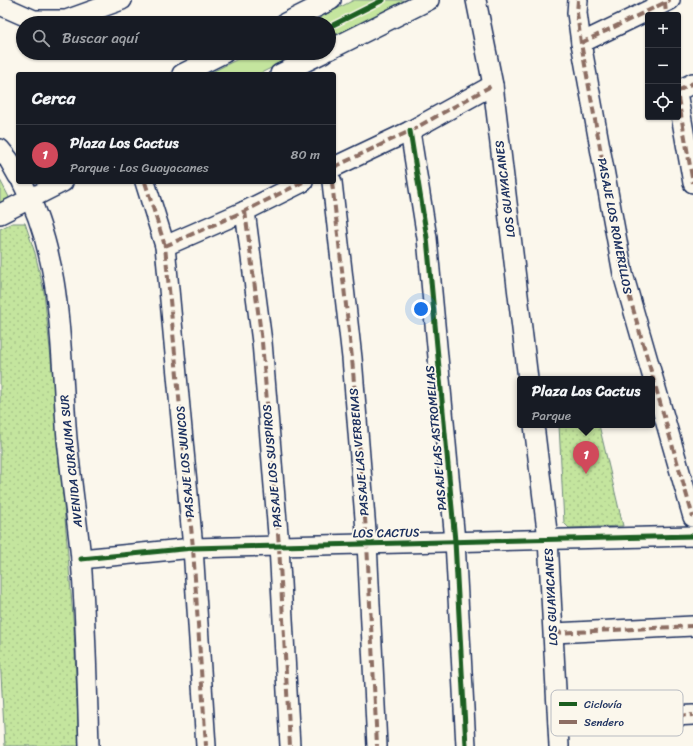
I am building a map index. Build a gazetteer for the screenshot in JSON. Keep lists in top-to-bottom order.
{
  "streets": {
    "street": [
      "LOS GUAYACANES",
      "PASAJE LOS ROMERILLOS",
      "PASAJE LAS ASTROMELIAS",
      "PASAJE LAS VERBENAS",
      "AVENIDA CURAUMA SUR",
      "PASAJE LOS JUNCOS",
      "PASAJE LOS SUSPIROS",
      "LOS CACTUS"
    ]
  },
  "crossings": [
    ["LOS GUAYACANES", "LOS CACTUS"],
    ["PASAJE LAS ASTROMELIAS", "LOS CACTUS"],
    ["PASAJE LAS VERBENAS", "LOS CACTUS"],
    ["AVENIDA CURAUMA SUR", "LOS CACTUS"],
    ["PASAJE LOS JUNCOS", "LOS CACTUS"],
    ["PASAJE LOS SUSPIROS", "LOS CACTUS"]
  ],
  "legend": ["Ciclovía", "Sendero"],
  "page": {
    "map_buttons": ["+", "−"],
    "search": "Buscar aquí",
    "heading": "Cerca",
    "list": [
      {
        "mark": "1",
        "name": "Plaza Los Cactus",
        "note": "Parque · Los Guayacanes",
        "value": "80 m"
      }
    ],
    "popup": ["Plaza Los Cactus", "Parque"],
    "pins": "1"
  }
}
